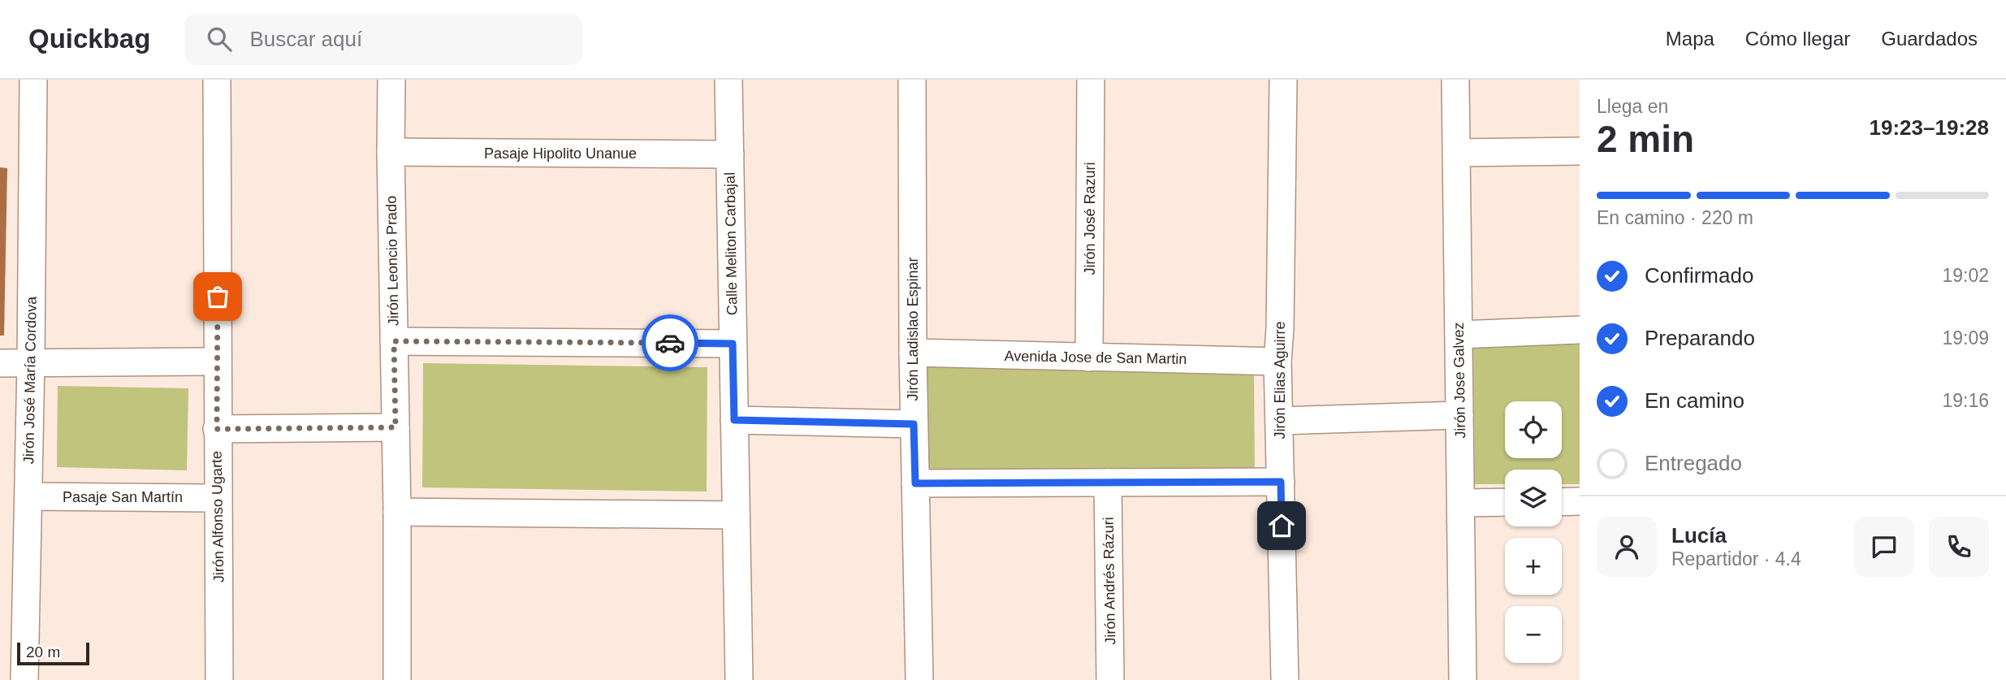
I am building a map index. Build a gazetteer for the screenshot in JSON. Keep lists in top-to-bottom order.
{
  "streets": {
    "street": [
      "Pasaje Hipolito Unanue",
      "Jirón José Razuri",
      "Calle Meliton Carbajal",
      "Jirón Leoncio Prado",
      "Jirón Ladislao Espinar",
      "Avenida Jose de San Martin",
      "Jirón José María Cordova",
      "Jirón Elias Aguirre",
      "Jirón Jose Galvez",
      "Pasaje San Martín",
      "Jirón Alfonso Ugarte",
      "Jirón Andrés Rázuri"
    ]
  },
  "crossings": [
    ["Pasaje Hipolito Unanue", "Calle Meliton Carbajal"],
    ["Pasaje Hipolito Unanue", "Jirón Leoncio Prado"],
    ["Jirón José Razuri", "Avenida Jose de San Martin"],
    ["Jirón Ladislao Espinar", "Avenida Jose de San Martin"],
    ["Avenida Jose de San Martin", "Jirón Elias Aguirre"],
    ["Jirón José María Cordova", "Pasaje San Martín"],
    ["Pasaje San Martín", "Jirón Alfonso Ugarte"]
  ],
  "scale_bar": "20 m",
  "page": {
    "header": "Quickbag",
    "search": "Buscar aquí",
    "nav": ["Mapa", "Cómo llegar", "Guardados"],
    "heading": ["2 min", "Llega en", "19:23–19:28"],
    "panel": ["Lucía", "Repartidor · 4.4"],
    "bar": "En camino · 220 m",
    "list": [
      ["Confirmado", "19:02"],
      ["Preparando", "19:09"],
      ["En camino", "19:16"],
      "Entregado"
    ],
    "map_buttons": ["+", "−"],
    "scale": "20 m"
  }
}
